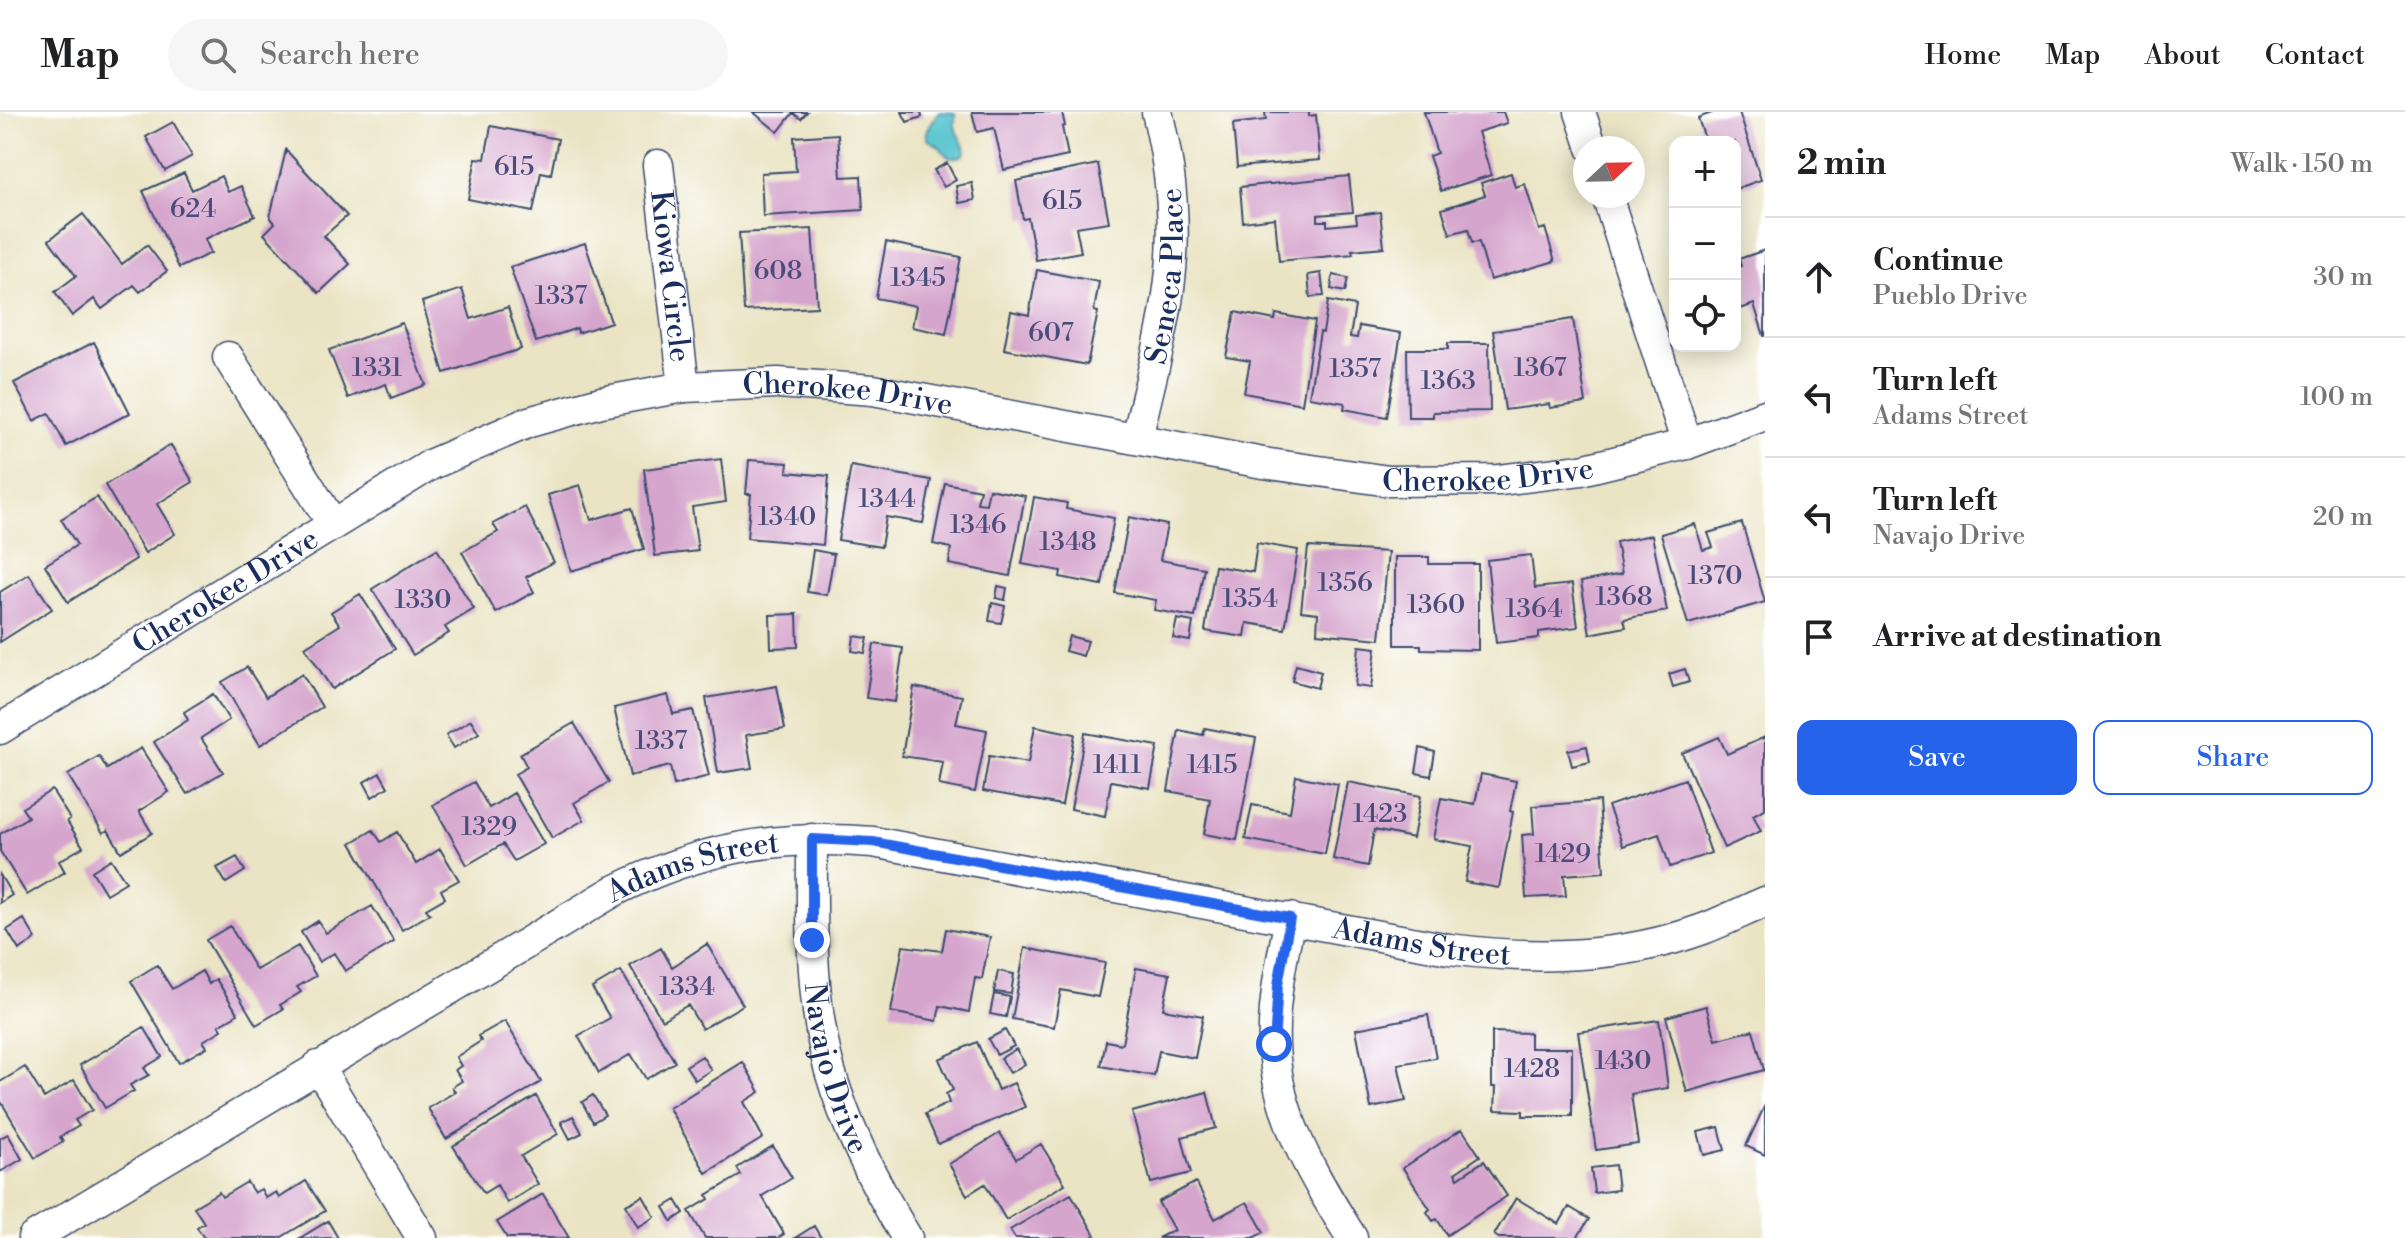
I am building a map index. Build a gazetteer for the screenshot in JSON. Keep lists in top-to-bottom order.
{
  "streets": {
    "street": [
      "Kiowa Circle",
      "Seneca Place",
      "Cherokee Drive",
      "Adams Street",
      "Navajo Drive"
    ]
  },
  "crossings": [
    ["Kiowa Circle", "Cherokee Drive"],
    ["Seneca Place", "Cherokee Drive"],
    ["Adams Street", "Navajo Drive"]
  ],
  "house_numbers": [
    "615",
    "615",
    "624",
    "608",
    "1345",
    "1337",
    "607",
    "1331",
    "1367",
    "1357",
    "1363",
    "1344",
    "1340",
    "1346",
    "1348",
    "1370",
    "1356",
    "1368",
    "1354",
    "1330",
    "1360",
    "1364",
    "1337",
    "1411",
    "1415",
    "1423",
    "1329",
    "1429",
    "1334",
    "1430",
    "1428"
  ],
  "north": "right",
  "page": {
    "header": "Map",
    "search": "Search here",
    "nav": [
      "Home",
      "Map",
      "About",
      "Contact"
    ],
    "heading": ["2 min", "Walk · 150 m"],
    "map_buttons": ["+", "−"],
    "list": [
      ["Continue", "Pueblo Drive", "30 m"],
      ["Turn left", "Adams Street", "100 m"],
      ["Turn left", "Navajo Drive", "20 m"],
      "Arrive at destination"
    ],
    "buttons": ["Save", "Share"]
  }
}
